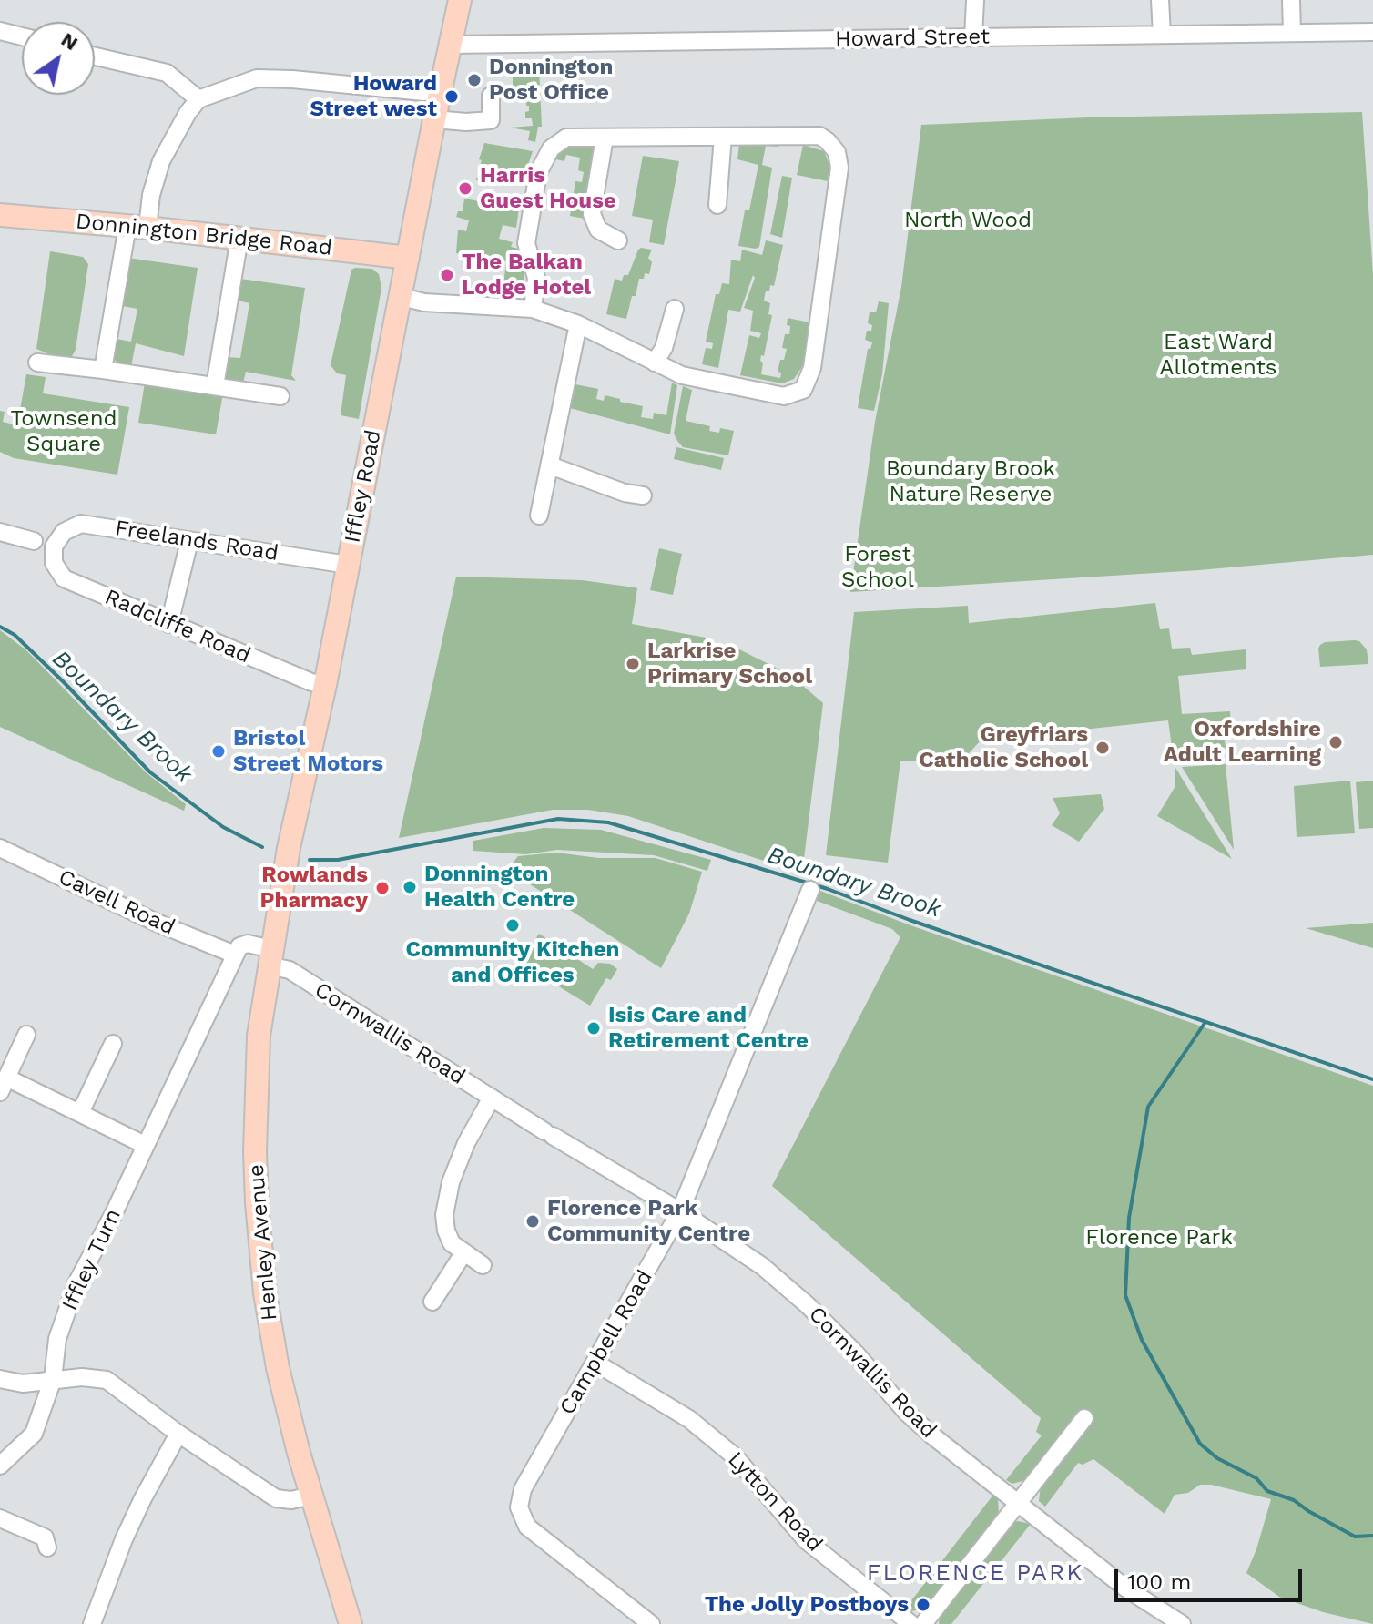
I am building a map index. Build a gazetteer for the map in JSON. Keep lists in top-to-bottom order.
{
  "streets": {
    "main road": ["Donnington Bridge Road", "Iffley Road", "Henley Avenue"],
    "street": [
      "Howard Street",
      "Freelands Road",
      "Radcliffe Road",
      "Cavell Road",
      "Cornwallis Road",
      "Iffley Turn",
      "Campbell Road",
      "Lytton Road"
    ]
  },
  "crossings": [
    ["Howard Street", "Iffley Road"],
    ["Donnington Bridge Road", "Iffley Road"],
    ["Iffley Road", "Freelands Road"],
    ["Iffley Road", "Radcliffe Road"],
    ["Iffley Road", "Henley Avenue"],
    ["Freelands Road", "Radcliffe Road"],
    ["Cavell Road", "Iffley Turn"],
    ["Cornwallis Road", "Henley Avenue"],
    ["Cornwallis Road", "Campbell Road"],
    ["Campbell Road", "Lytton Road"]
  ],
  "districts": ["FLORENCE PARK"],
  "water": ["Boundary Brook"],
  "parks": [
    "North Wood",
    "East Ward Allotments",
    "Townsend Square",
    "Boundary Brook Nature Reserve",
    "Forest School",
    "Florence Park"
  ],
  "places": [
    "Donnington Post Office",
    "Howard Street west",
    "Harris Guest House",
    "The Balkan Lodge Hotel",
    "Larkrise Primary School",
    "Oxfordshire Adult Learning",
    "Greyfriars Catholic School",
    "Bristol Street Motors",
    "Donnington Health Centre",
    "Rowlands Pharmacy",
    "Community Kitchen and Offices",
    "Isis Care and Retirement Centre",
    "Florence Park Community Centre",
    "The Jolly Postboys"
  ],
  "scale_bar": "100 m",
  "north": "top right"
}
